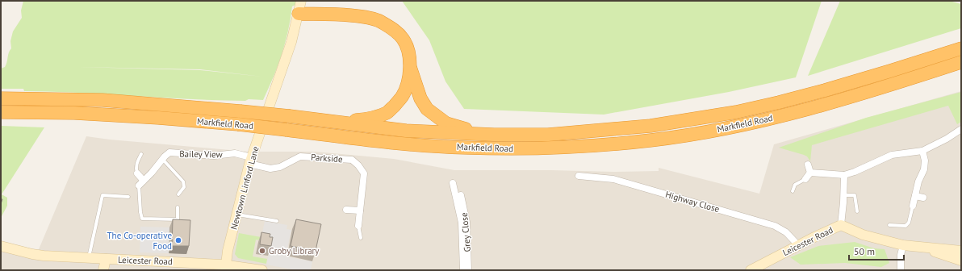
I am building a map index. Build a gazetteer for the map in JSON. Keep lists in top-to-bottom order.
{
  "streets": {
    "highway": ["Markfield Road"],
    "street": [
      "Bailey View",
      "Parkside",
      "Newtown Linford Lane",
      "Highway Close",
      "Grey Close",
      "Leicester Road"
    ]
  },
  "crossings": [
    ["Bailey View", "Parkside"],
    ["Bailey View", "Newtown Linford Lane"],
    ["Parkside", "Newtown Linford Lane"],
    ["Newtown Linford Lane", "Leicester Road"],
    ["Highway Close", "Leicester Road"]
  ],
  "places": ["The Co-operative Food", "Groby Library"],
  "scale_bar": "50 m"
}
